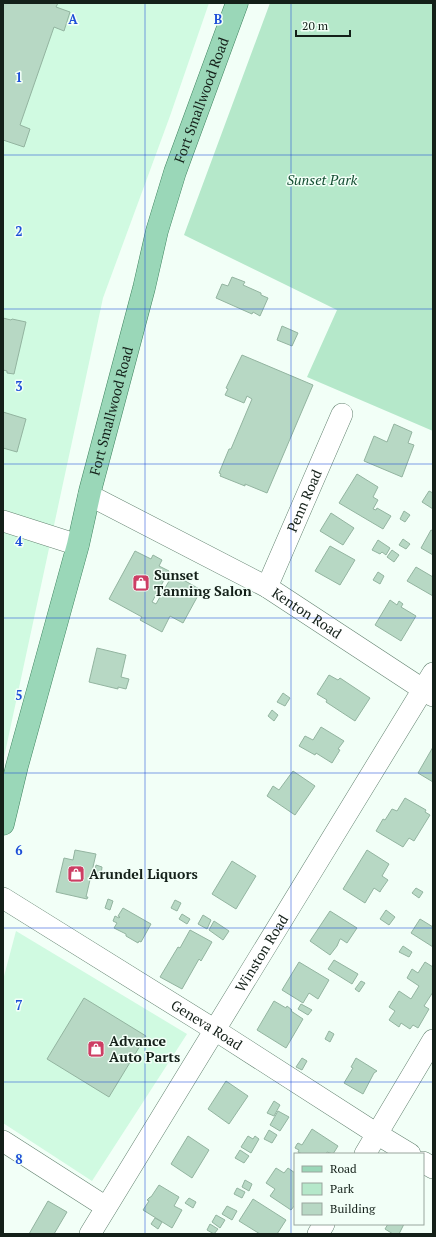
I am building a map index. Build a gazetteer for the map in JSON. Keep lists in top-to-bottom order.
{
  "streets": {
    "main road": ["Fort Smallwood Road"],
    "street": [
      "Penn Road",
      "Kenton Road",
      "Winston Road",
      "Geneva Road"
    ]
  },
  "crossings": [
    ["Fort Smallwood Road", "Kenton Road"],
    ["Penn Road", "Kenton Road"],
    ["Kenton Road", "Winston Road"],
    ["Winston Road", "Geneva Road"]
  ],
  "parks": ["Sunset Park"],
  "places": {
    "shop": ["Sunset Tanning Salon", "Arundel Liquors", "Advance Auto Parts"]
  },
  "legend": ["Road", "Park", "Building"],
  "scale_bar": "20 m",
  "grid": {
    "columns": ["A", "B"],
    "rows": [
      "1",
      "2",
      "3",
      "4",
      "5",
      "6",
      "7",
      "8"
    ]
  }
}
